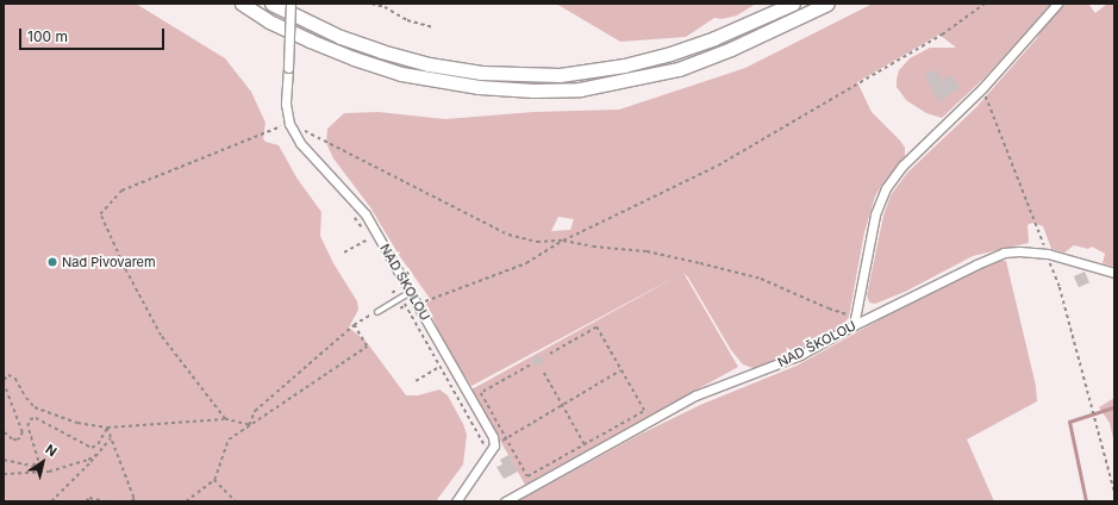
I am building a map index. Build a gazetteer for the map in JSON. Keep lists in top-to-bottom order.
{
  "streets": {
    "street": ["NAD ŠKOLOU"]
  },
  "places": ["Nad Pivovarem"],
  "scale_bar": "100 m",
  "north": "top right"
}
